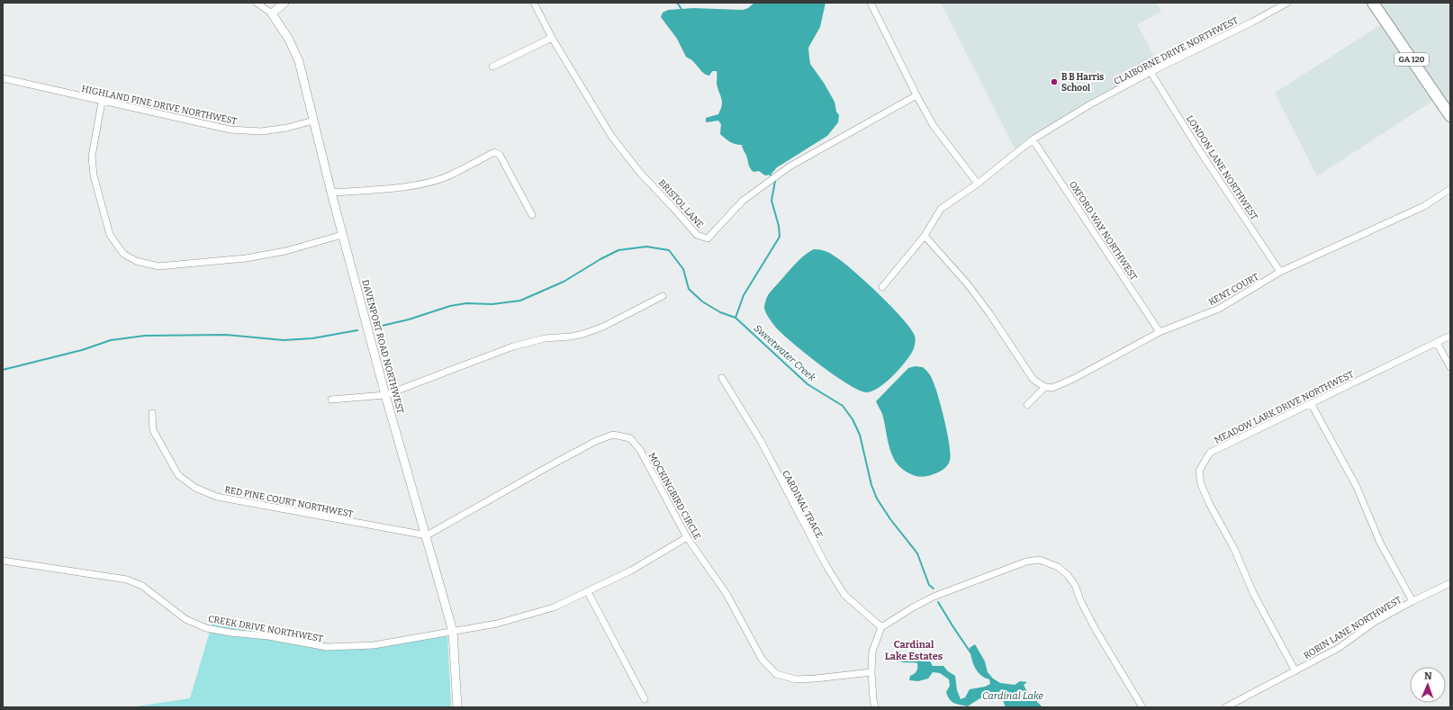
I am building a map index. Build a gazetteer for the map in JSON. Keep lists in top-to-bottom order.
{
  "streets": {
    "main road": ["GA 120"],
    "street": [
      "CLAIBORNE DRIVE NORTHWEST",
      "HIGHLAND PINE DRIVE NORTHWEST",
      "LONDON LANE NORTHWEST",
      "BRISTOL LANE",
      "OXFORD WAY NORTHWEST",
      "KENT COURT",
      "DAVENPORT ROAD NORTHWEST",
      "MEADOW LARK DRIVE NORTHWEST",
      "MOCKINGBIRD CIRCLE",
      "RED PINE COURT NORTHWEST",
      "CARDINAL TRACE",
      "ROBIN LANE NORTHWEST",
      "CREEK DRIVE NORTHWEST"
    ]
  },
  "crossings": [
    ["CLAIBORNE DRIVE NORTHWEST", "LONDON LANE NORTHWEST"],
    ["CLAIBORNE DRIVE NORTHWEST", "OXFORD WAY NORTHWEST"],
    ["HIGHLAND PINE DRIVE NORTHWEST", "DAVENPORT ROAD NORTHWEST"],
    ["LONDON LANE NORTHWEST", "KENT COURT"],
    ["OXFORD WAY NORTHWEST", "KENT COURT"],
    ["DAVENPORT ROAD NORTHWEST", "MOCKINGBIRD CIRCLE"],
    ["DAVENPORT ROAD NORTHWEST", "RED PINE COURT NORTHWEST"],
    ["DAVENPORT ROAD NORTHWEST", "CREEK DRIVE NORTHWEST"],
    ["MEADOW LARK DRIVE NORTHWEST", "ROBIN LANE NORTHWEST"],
    ["MOCKINGBIRD CIRCLE", "RED PINE COURT NORTHWEST"],
    ["MOCKINGBIRD CIRCLE", "CREEK DRIVE NORTHWEST"]
  ],
  "districts": ["Cardinal Lake Estates"],
  "water": ["Sweetwater Creek", "Cardinal Lake"],
  "places": ["B B Harris School"],
  "north": "top"
}
